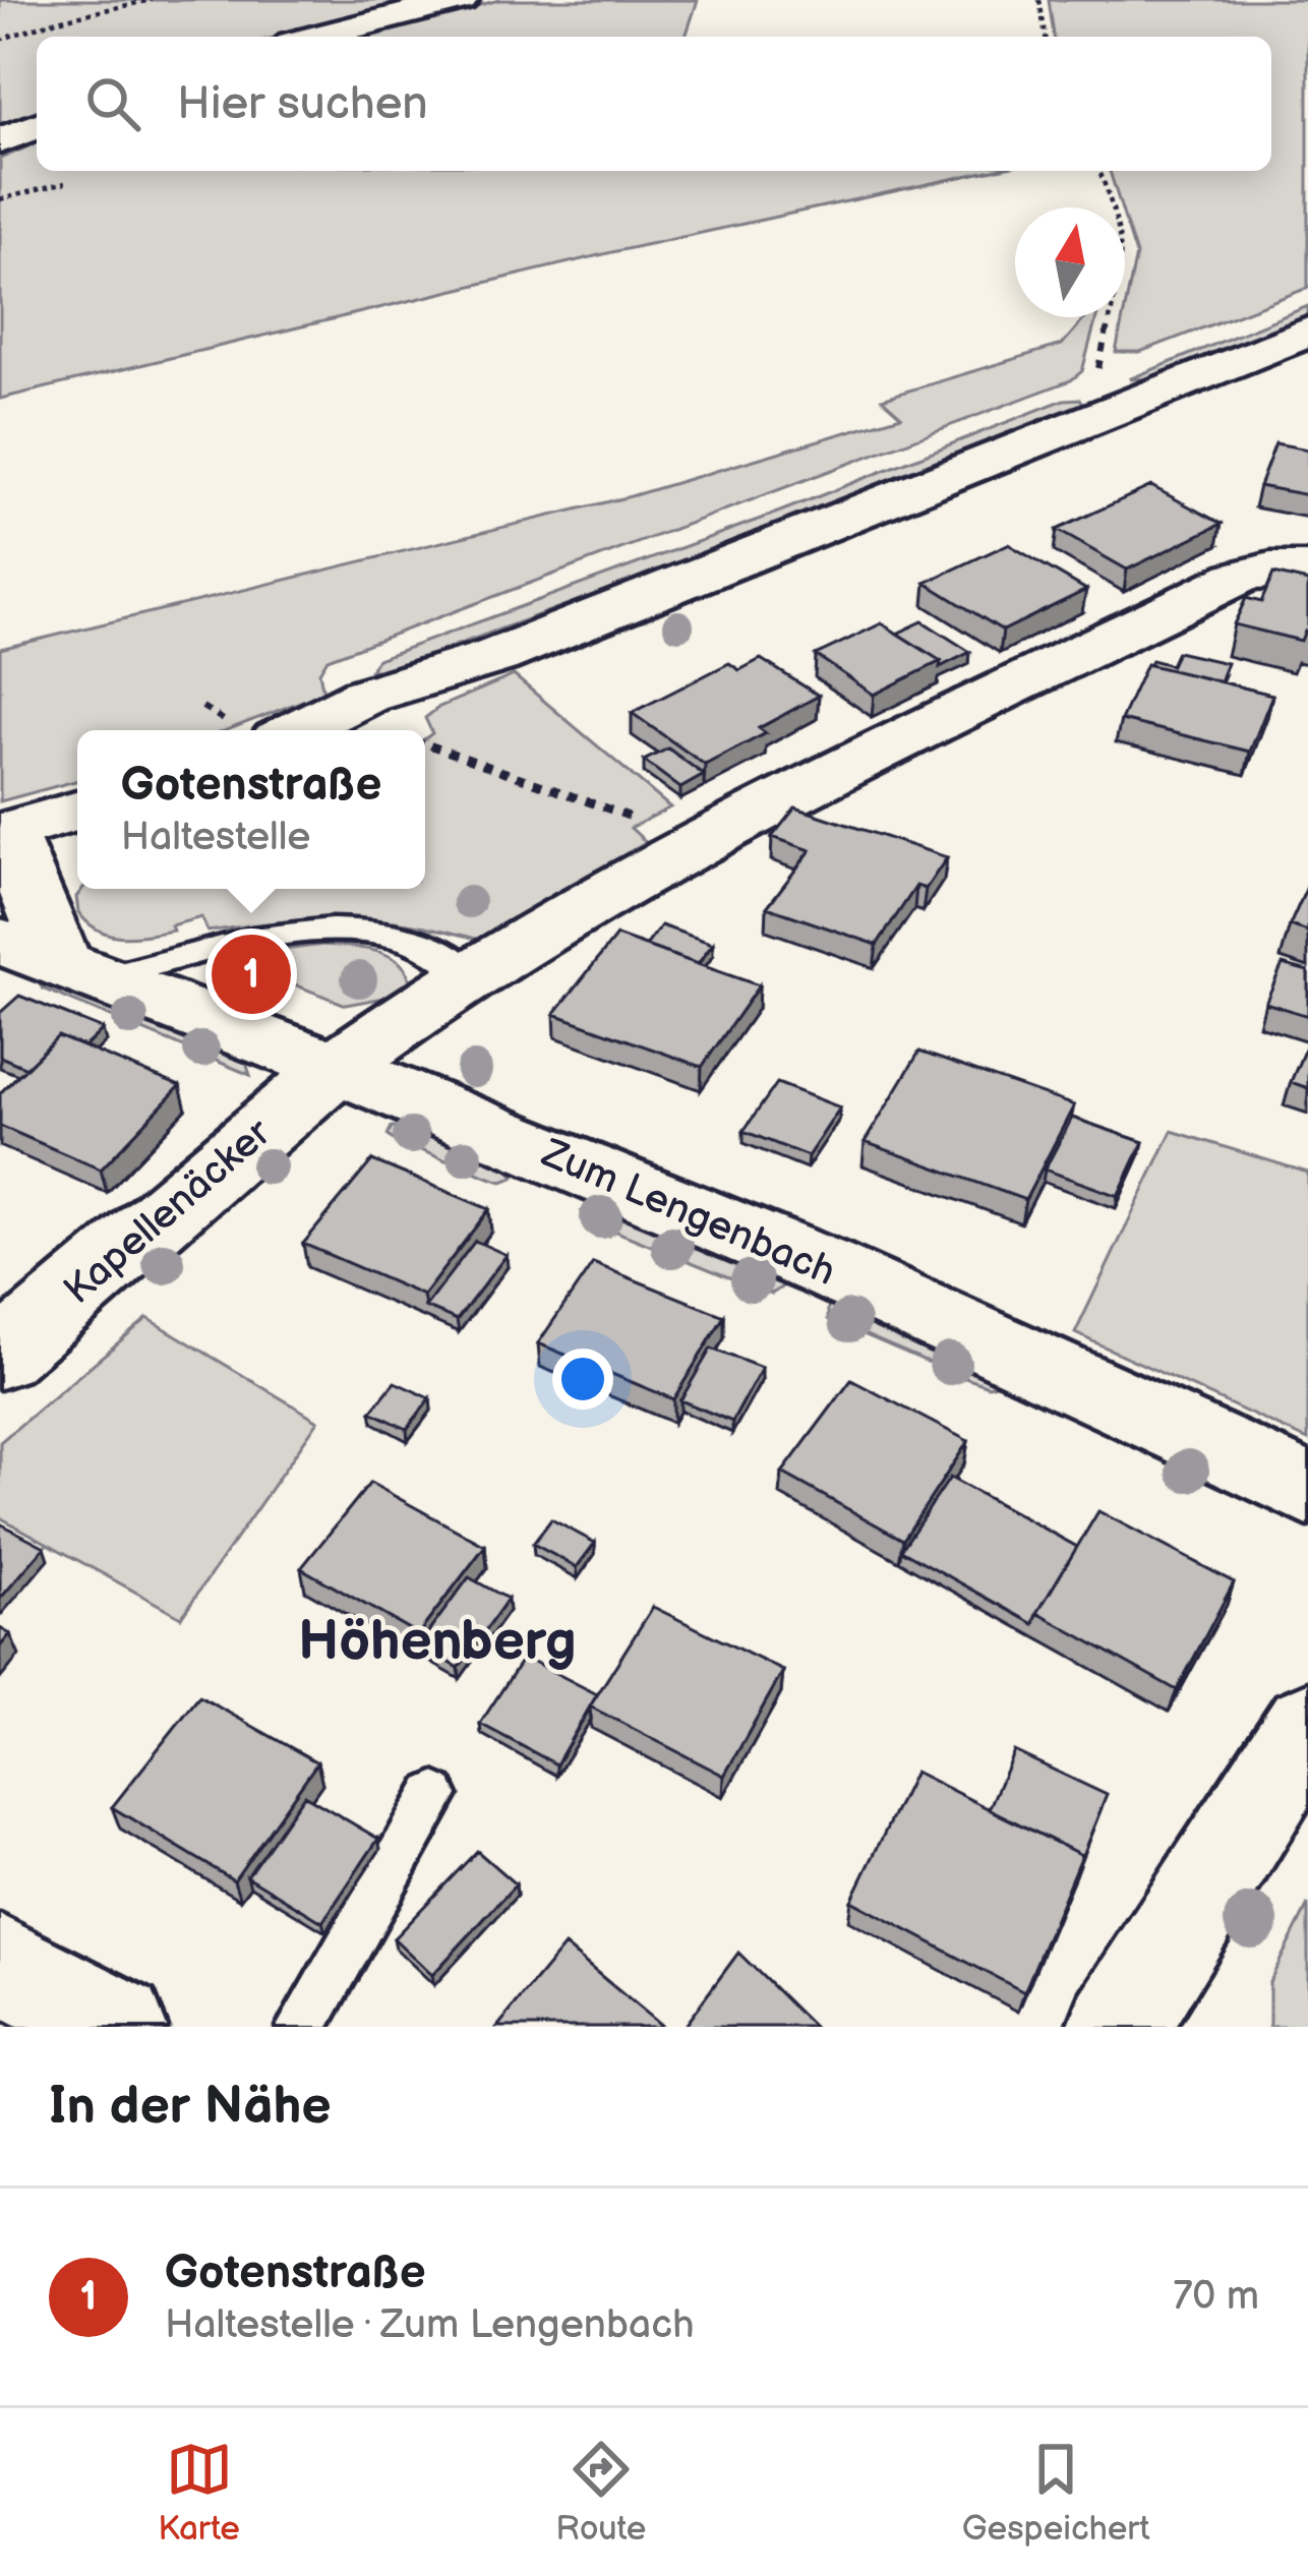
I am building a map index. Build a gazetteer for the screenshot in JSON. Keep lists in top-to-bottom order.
{
  "streets": {
    "street": ["Kapellenäcker", "Zum Lengenbach"]
  },
  "crossings": [
    ["Kapellenäcker", "Zum Lengenbach"]
  ],
  "districts": ["Höhenberg"],
  "north": "top",
  "page": {
    "search": "Hier suchen",
    "popup": ["Gotenstraße", "Haltestelle"],
    "pins": "1",
    "heading": "In der Nähe",
    "list": [
      {
        "mark": "1",
        "name": "Gotenstraße",
        "note": "Haltestelle · Zum Lengenbach",
        "value": "70 m"
      }
    ],
    "nav": ["Karte", "Route", "Gespeichert"]
  }
}
